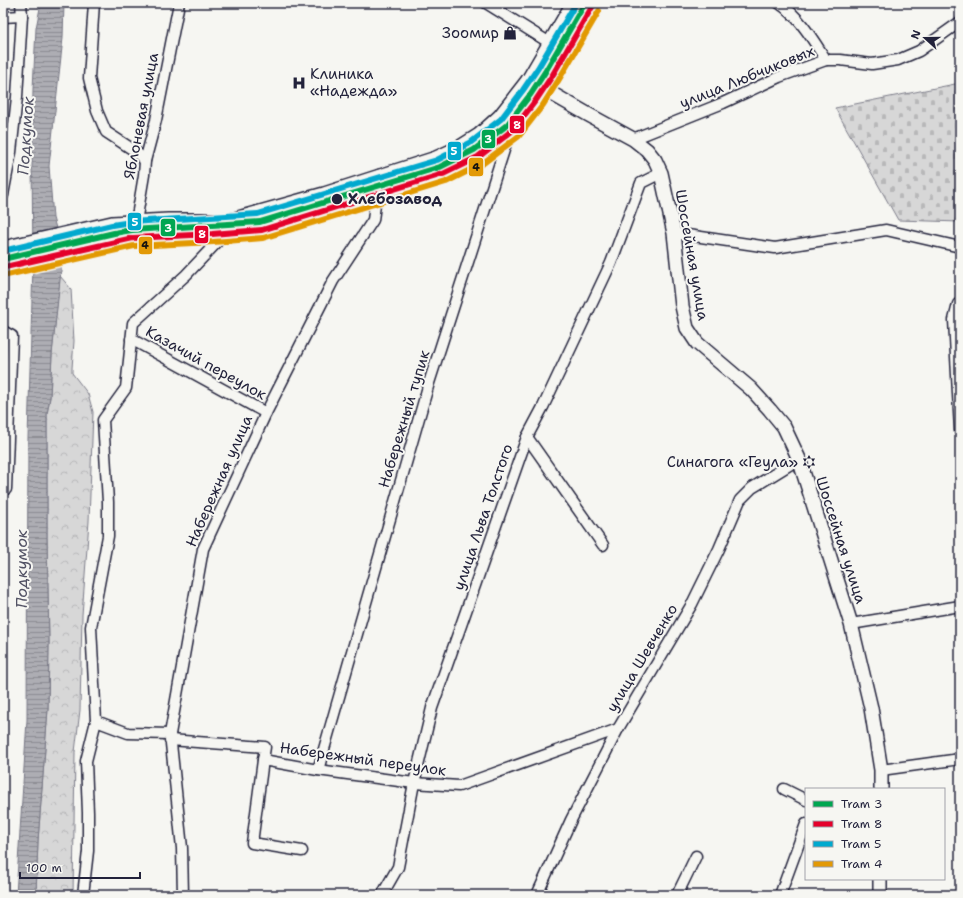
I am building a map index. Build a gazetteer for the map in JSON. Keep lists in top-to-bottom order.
{
  "streets": {
    "main road": ["Шоссейная улица"],
    "street": [
      "улица Любчиковых",
      "Яблоневая улица",
      "Казачий переулок",
      "Набережный тупик",
      "Набережная улица",
      "улица Льва Толстого",
      "улица Шевченко",
      "Набережный переулок"
    ]
  },
  "crossings": [
    ["улица Любчиковых", "Шоссейная улица"],
    ["Шоссейная улица", "Набережный тупик"],
    ["Шоссейная улица", "улица Льва Толстого"],
    ["Шоссейная улица", "улица Шевченко"],
    ["Казачий переулок", "Набережная улица"],
    ["Набережный тупик", "Набережный переулок"],
    ["Набережная улица", "Набережный переулок"],
    ["улица Льва Толстого", "Набережный переулок"],
    ["улица Шевченко", "Набережный переулок"]
  ],
  "water": ["Подкумок"],
  "places": {
    "shop": ["Зоомир"],
    "hospital": ["Клиника «Надежда»"],
    "other": ["Хлебозавод"],
    "synagogue": ["Синагога «Геула»"]
  },
  "lines": [
    "tram line 3",
    "tram line 5",
    "tram line 8",
    "tram line 4"
  ],
  "legend": [
    "Tram 3",
    "Tram 8",
    "Tram 5",
    "Tram 4"
  ],
  "scale_bar": "100 m",
  "north": "left"
}
